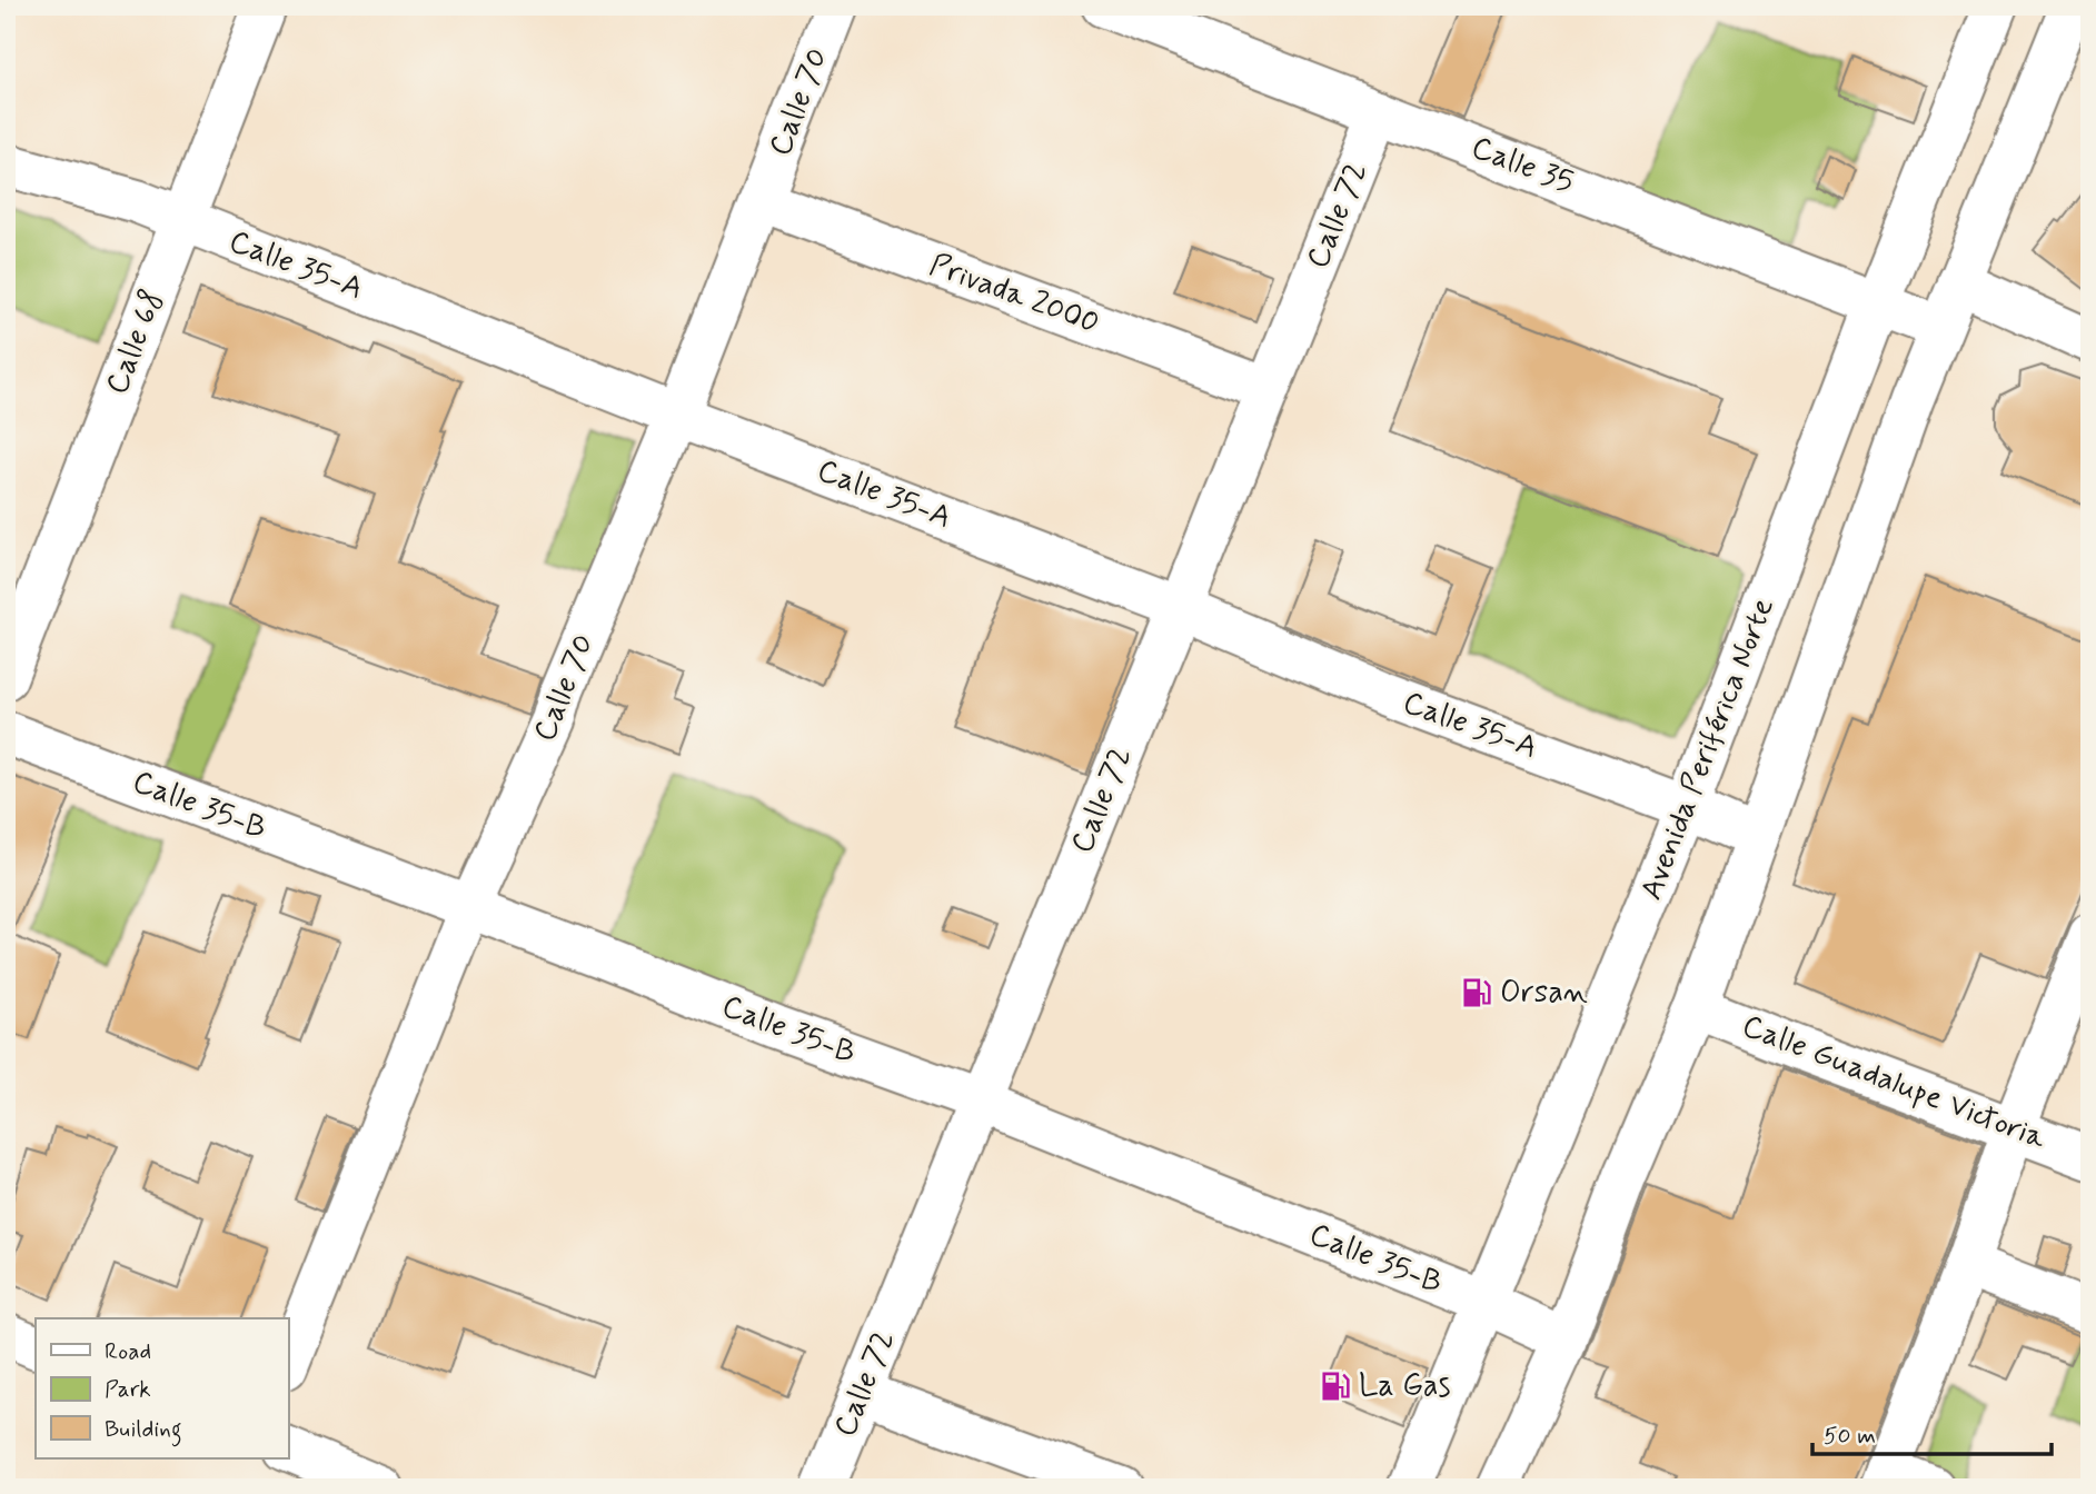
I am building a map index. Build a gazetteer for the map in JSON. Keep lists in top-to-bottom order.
{
  "streets": {
    "street": [
      "Calle 70",
      "Calle 35",
      "Calle 72",
      "Calle 35-A",
      "Privada 2000",
      "Calle 68",
      "Avenida Periférica Norte",
      "Calle 35-B",
      "Calle Guadalupe Victoria"
    ]
  },
  "crossings": [
    ["Calle 70", "Calle 35-A"],
    ["Calle 70", "Privada 2000"],
    ["Calle 70", "Calle 35-B"],
    ["Calle 35", "Calle 72"],
    ["Calle 35", "Avenida Periférica Norte"],
    ["Calle 72", "Calle 35-A"],
    ["Calle 72", "Privada 2000"],
    ["Calle 72", "Calle 35-B"],
    ["Calle 35-A", "Calle 68"],
    ["Calle 35-A", "Avenida Periférica Norte"],
    ["Avenida Periférica Norte", "Calle 35-B"]
  ],
  "places": {
    "fuel station": ["Orsan", "La Gas"]
  },
  "legend": ["Road", "Park", "Building"],
  "scale_bar": "50 m"
}
